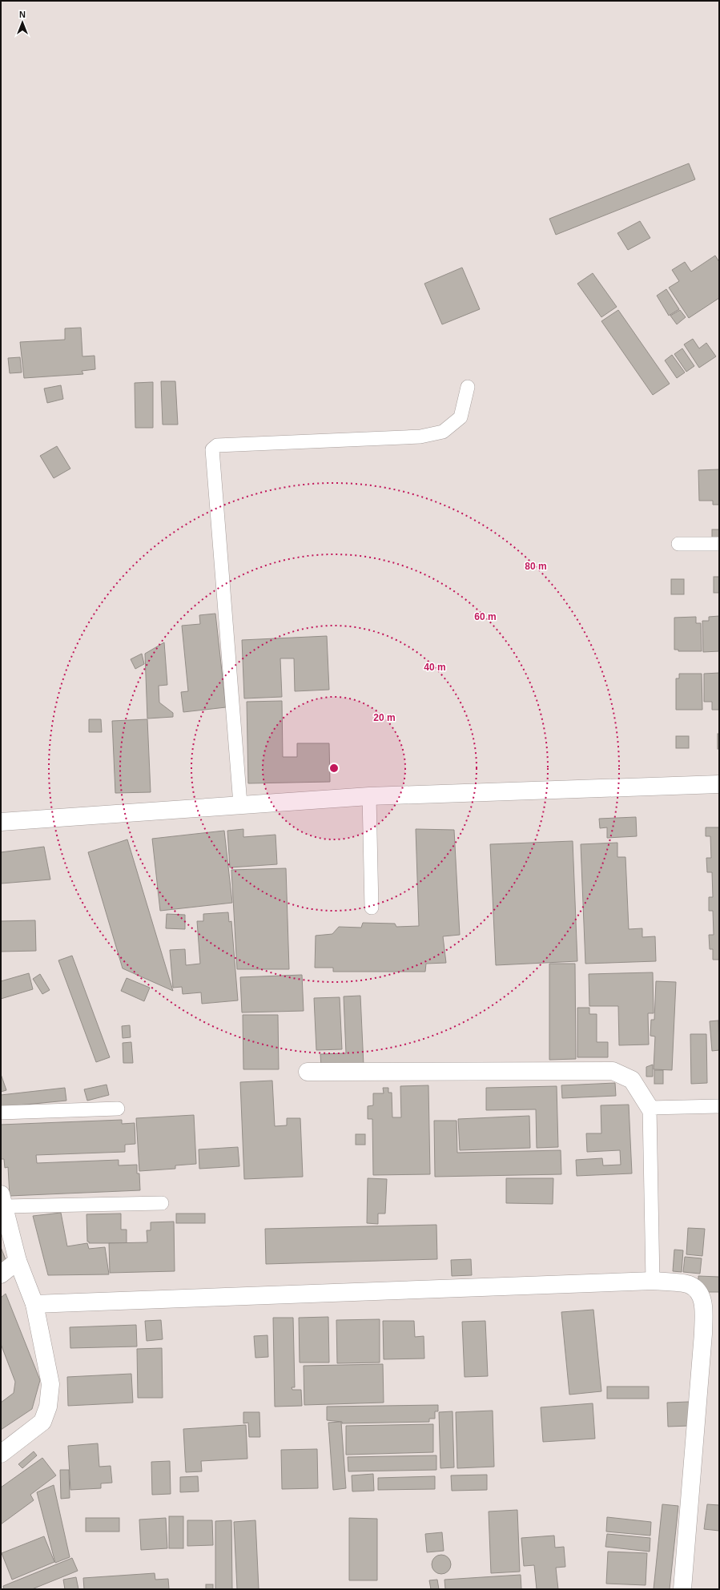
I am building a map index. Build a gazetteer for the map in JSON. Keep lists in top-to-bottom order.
{
  "north": "top",
  "rings": [
    "80 m",
    "60 m",
    "40 m",
    "20 m"
  ]
}
